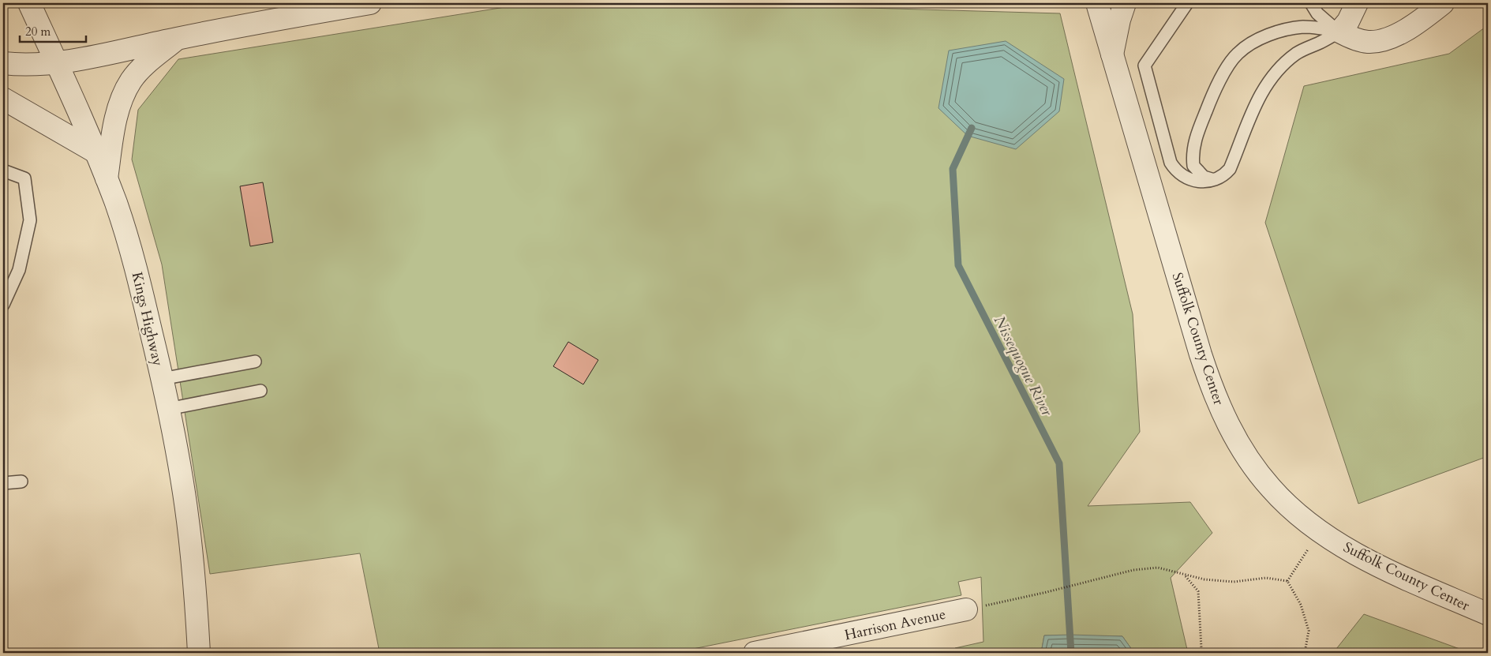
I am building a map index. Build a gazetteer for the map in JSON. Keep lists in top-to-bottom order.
{
  "streets": {
    "street": ["Kings Highway", "Suffolk County Center", "Harrison Avenue"]
  },
  "water": ["Nissequogue River"],
  "scale_bar": "20 m"
}
